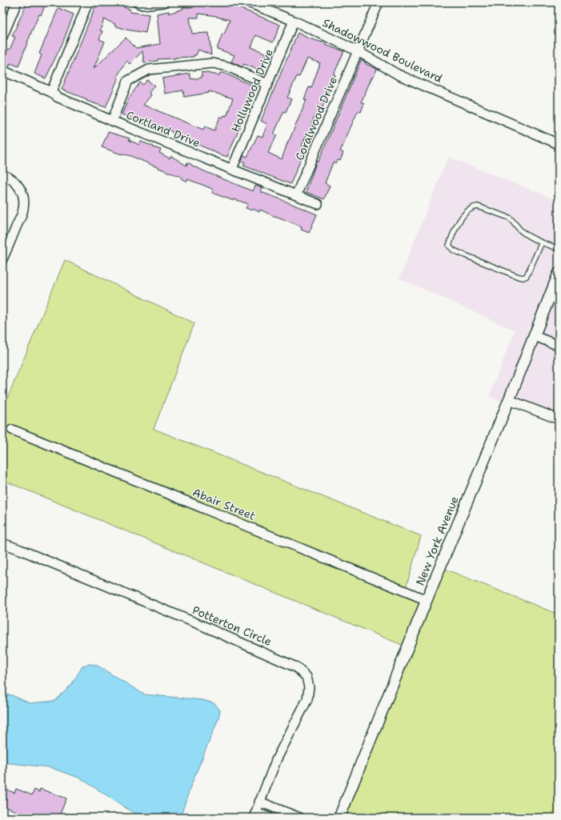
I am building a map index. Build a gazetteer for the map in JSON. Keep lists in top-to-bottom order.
{
  "streets": {
    "street": [
      "Shadowwood Boulevard",
      "Hollywood Drive",
      "Coralwood Drive",
      "Cortland Drive",
      "Abair Street",
      "New York Avenue",
      "Potterton Circle"
    ]
  },
  "crossings": [
    ["Shadowwood Boulevard", "Hollywood Drive"],
    ["Shadowwood Boulevard", "Coralwood Drive"],
    ["Hollywood Drive", "Cortland Drive"],
    ["Coralwood Drive", "Cortland Drive"],
    ["Abair Street", "New York Avenue"]
  ]
}
